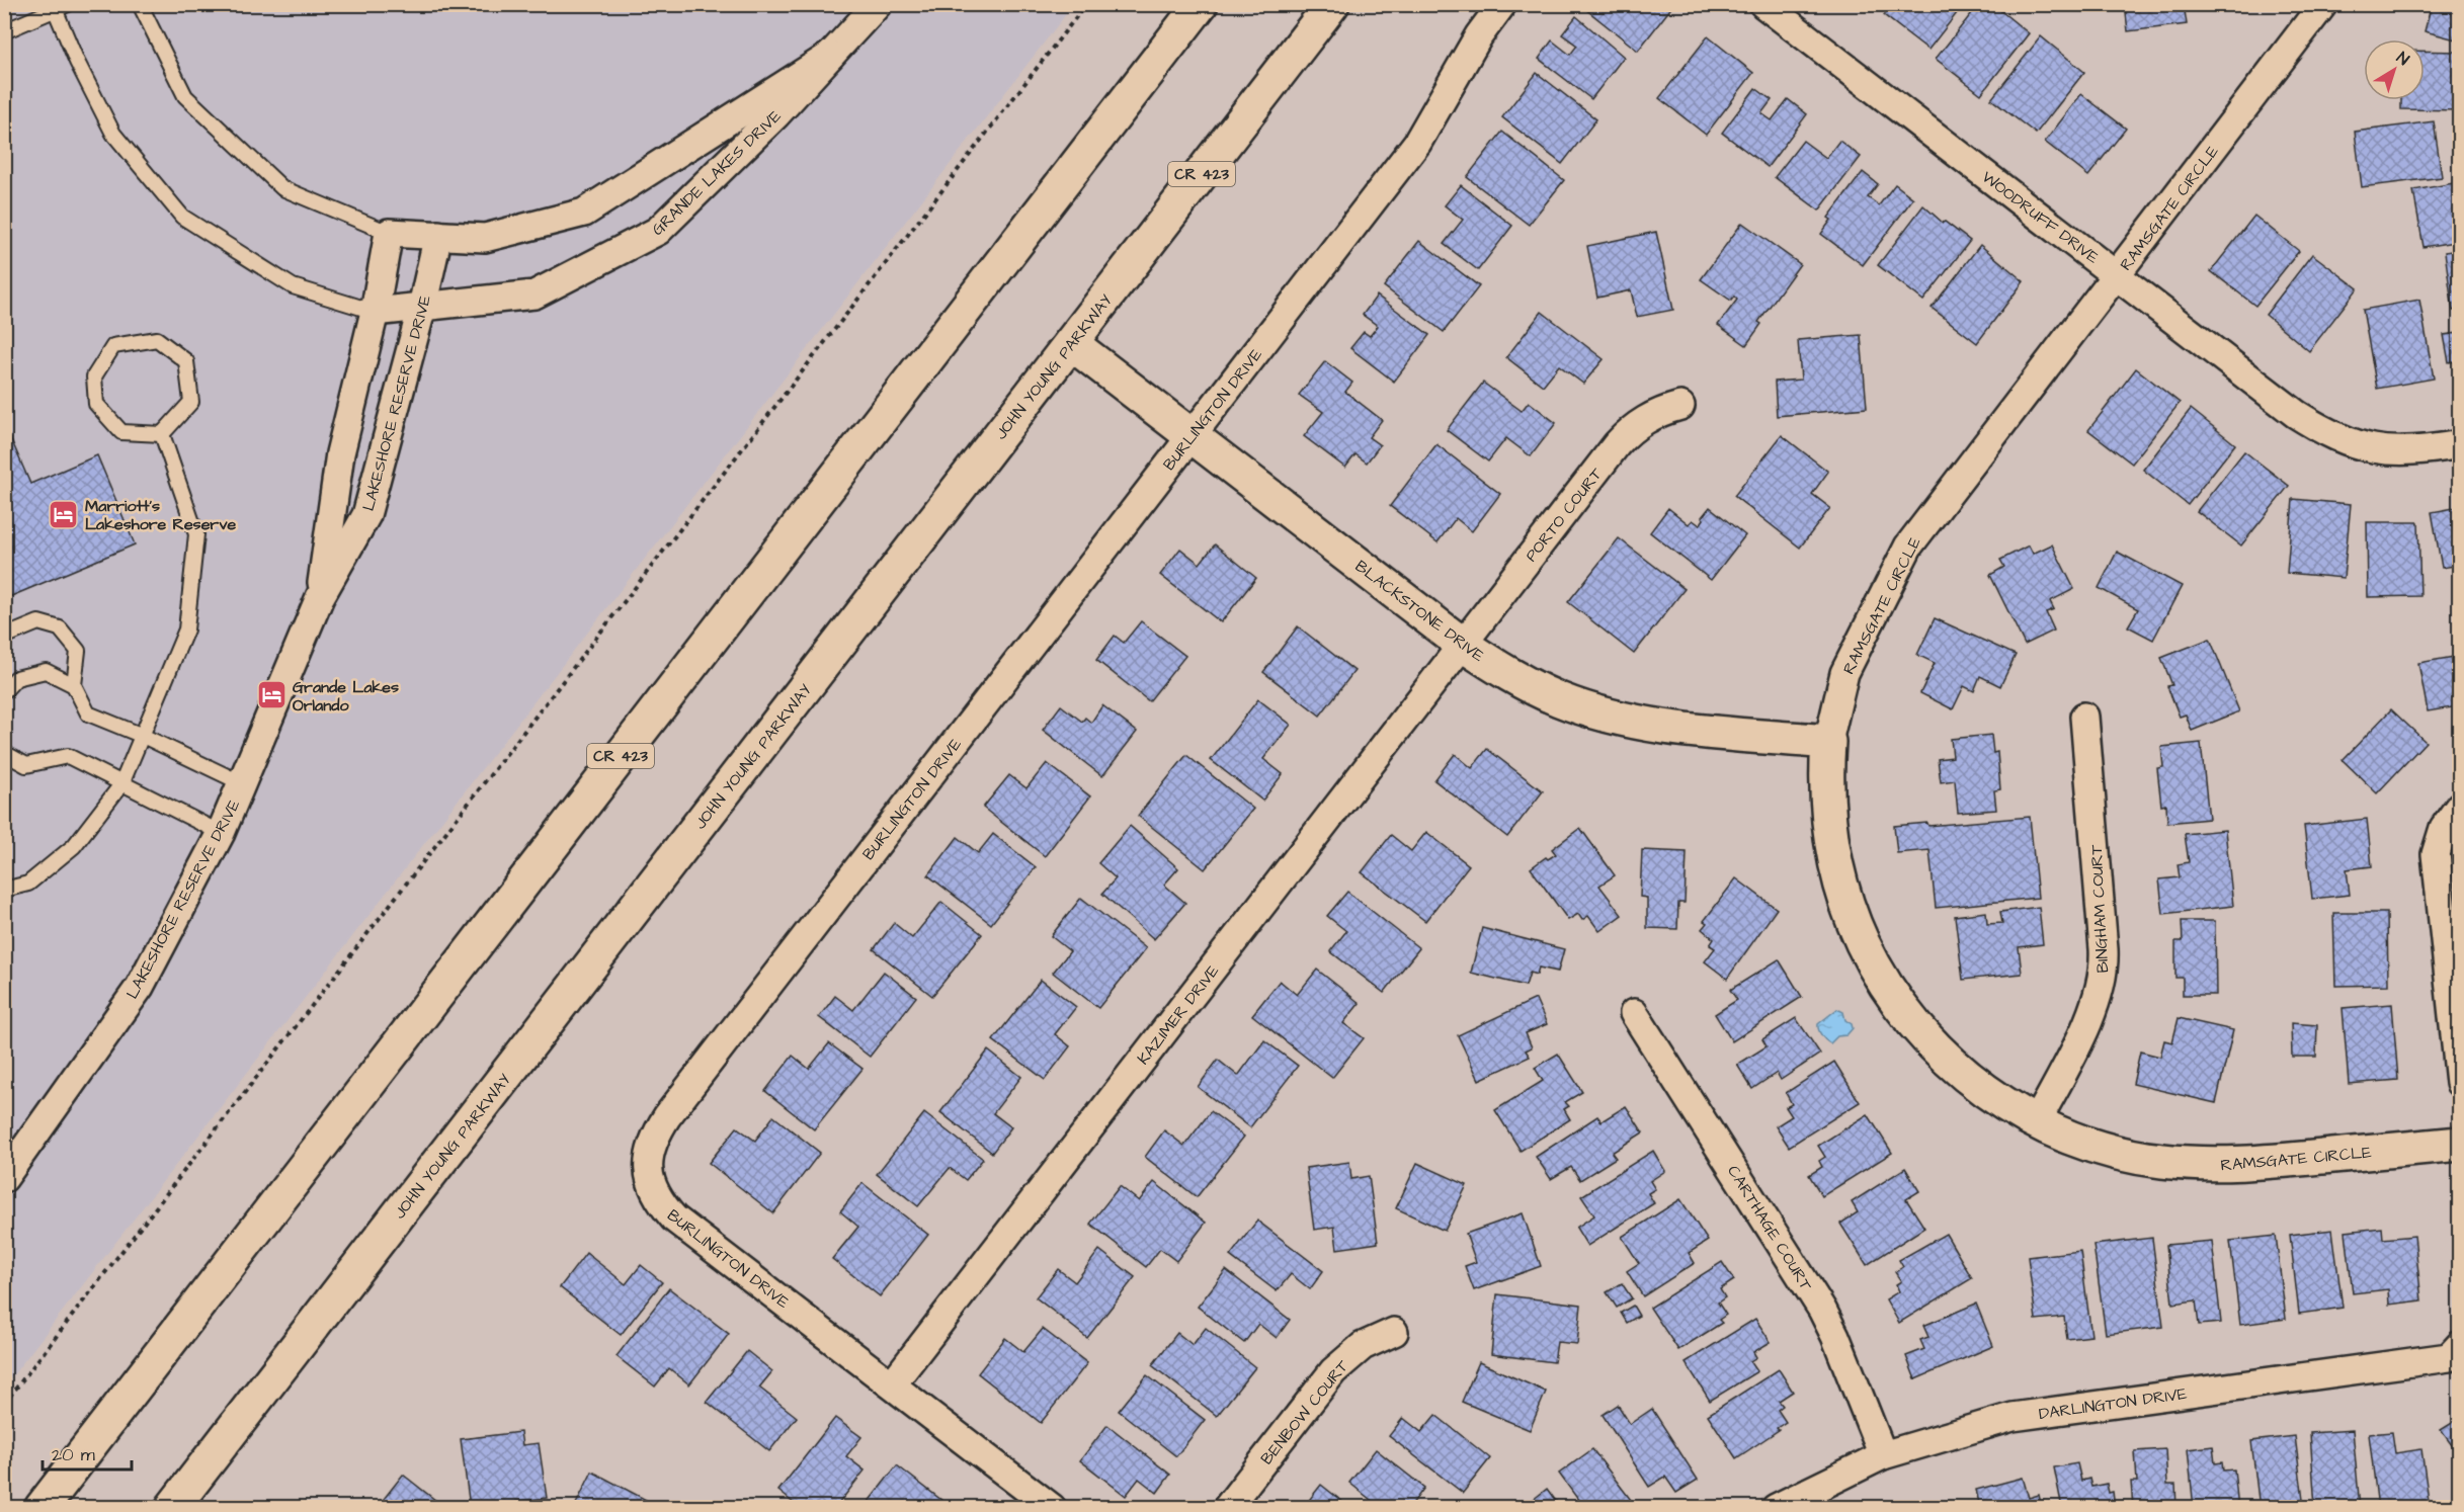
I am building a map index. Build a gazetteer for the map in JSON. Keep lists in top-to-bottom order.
{
  "streets": {
    "main road": [
      "CR 423",
      "RAMSGATE CIRCLE",
      "JOHN YOUNG PARKWAY",
      "BLACKSTONE DRIVE"
    ],
    "street": [
      "GRANDE LAKES DRIVE",
      "WOODRUFF DRIVE",
      "LAKESHORE RESERVE DRIVE",
      "BURLINGTON DRIVE",
      "PORTO COURT",
      "BINGHAM COURT",
      "KAZIMER DRIVE",
      "CARTHAGE COURT",
      "DARLINGTON DRIVE",
      "BENBOW COURT"
    ]
  },
  "crossings": [
    ["GRANDE LAKES DRIVE", "LAKESHORE RESERVE DRIVE"],
    ["RAMSGATE CIRCLE", "WOODRUFF DRIVE"],
    ["RAMSGATE CIRCLE", "BLACKSTONE DRIVE"],
    ["RAMSGATE CIRCLE", "BINGHAM COURT"],
    ["JOHN YOUNG PARKWAY", "BLACKSTONE DRIVE"],
    ["BURLINGTON DRIVE", "BLACKSTONE DRIVE"],
    ["BURLINGTON DRIVE", "KAZIMER DRIVE"],
    ["PORTO COURT", "BLACKSTONE DRIVE"],
    ["PORTO COURT", "KAZIMER DRIVE"],
    ["BLACKSTONE DRIVE", "KAZIMER DRIVE"],
    ["CARTHAGE COURT", "DARLINGTON DRIVE"]
  ],
  "places": {
    "hotel": ["Marriott's Lakeshore Reserve", "Grande Lakes Orlando"]
  },
  "scale_bar": "20 m",
  "north": "top right"
}
